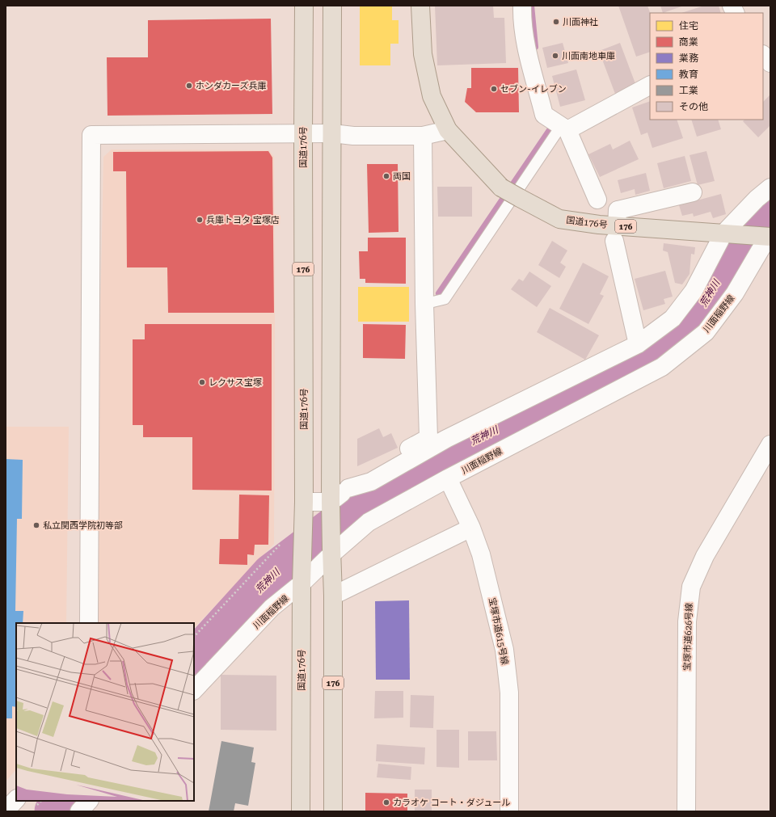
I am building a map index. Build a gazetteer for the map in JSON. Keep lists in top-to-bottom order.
{
  "streets": {
    "highway": ["国道176号", "176"],
    "street": ["川面稲野線", "宝塚市道615号線", "宝塚市道626号線"]
  },
  "crossings": [
    ["国道176号", "川面稲野線"],
    ["176", "川面稲野線"],
    ["川面稲野線", "宝塚市道615号線"]
  ],
  "water": ["荒神川"],
  "places": [
    "川面神社",
    "川面南地車庫",
    "ホンダカーズ兵庫",
    "セブン-イレブン",
    "両国",
    "兵庫トヨタ 宝塚店",
    "レクサス宝塚",
    "私立関西学院初等部",
    "カラオケ コート・ダジュール"
  ],
  "legend": [
    "住宅",
    "商業",
    "業務",
    "教育",
    "工業",
    "その他"
  ]
}
